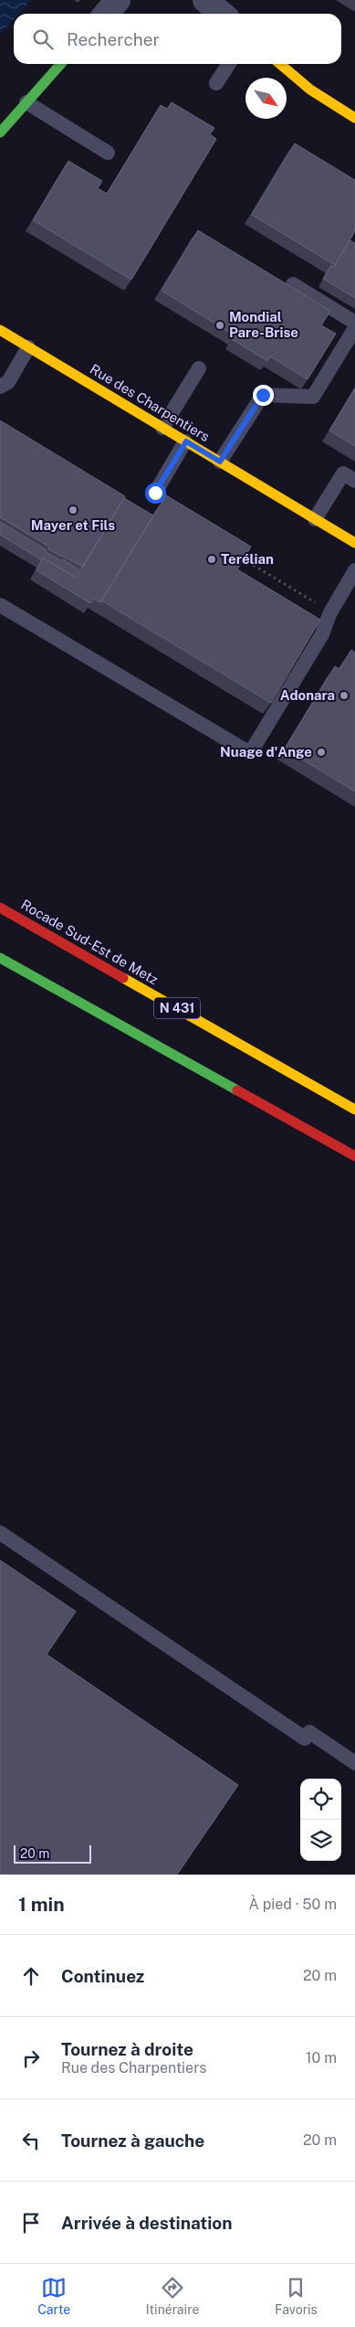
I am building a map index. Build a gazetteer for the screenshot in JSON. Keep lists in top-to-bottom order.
{
  "streets": {
    "main road": ["Rue des Charpentiers", "Rocade Sud-Est de Metz", "N 431"]
  },
  "places": [
    "Mondial Pare-Brise",
    "Mayer et Fils",
    "Terélian",
    "Adonara",
    "Nuage d'Ange"
  ],
  "scale_bar": "20 m",
  "north": "bottom right",
  "page": {
    "search": "Rechercher",
    "scale": "20 m",
    "heading": ["1 min", "À pied · 50 m"],
    "list": [
      ["Continuez", "20 m"],
      ["Tournez à droite", "Rue des Charpentiers", "10 m"],
      ["Tournez à gauche", "20 m"],
      "Arrivée à destination"
    ],
    "nav": ["Carte", "Itinéraire", "Favoris"]
  }
}
